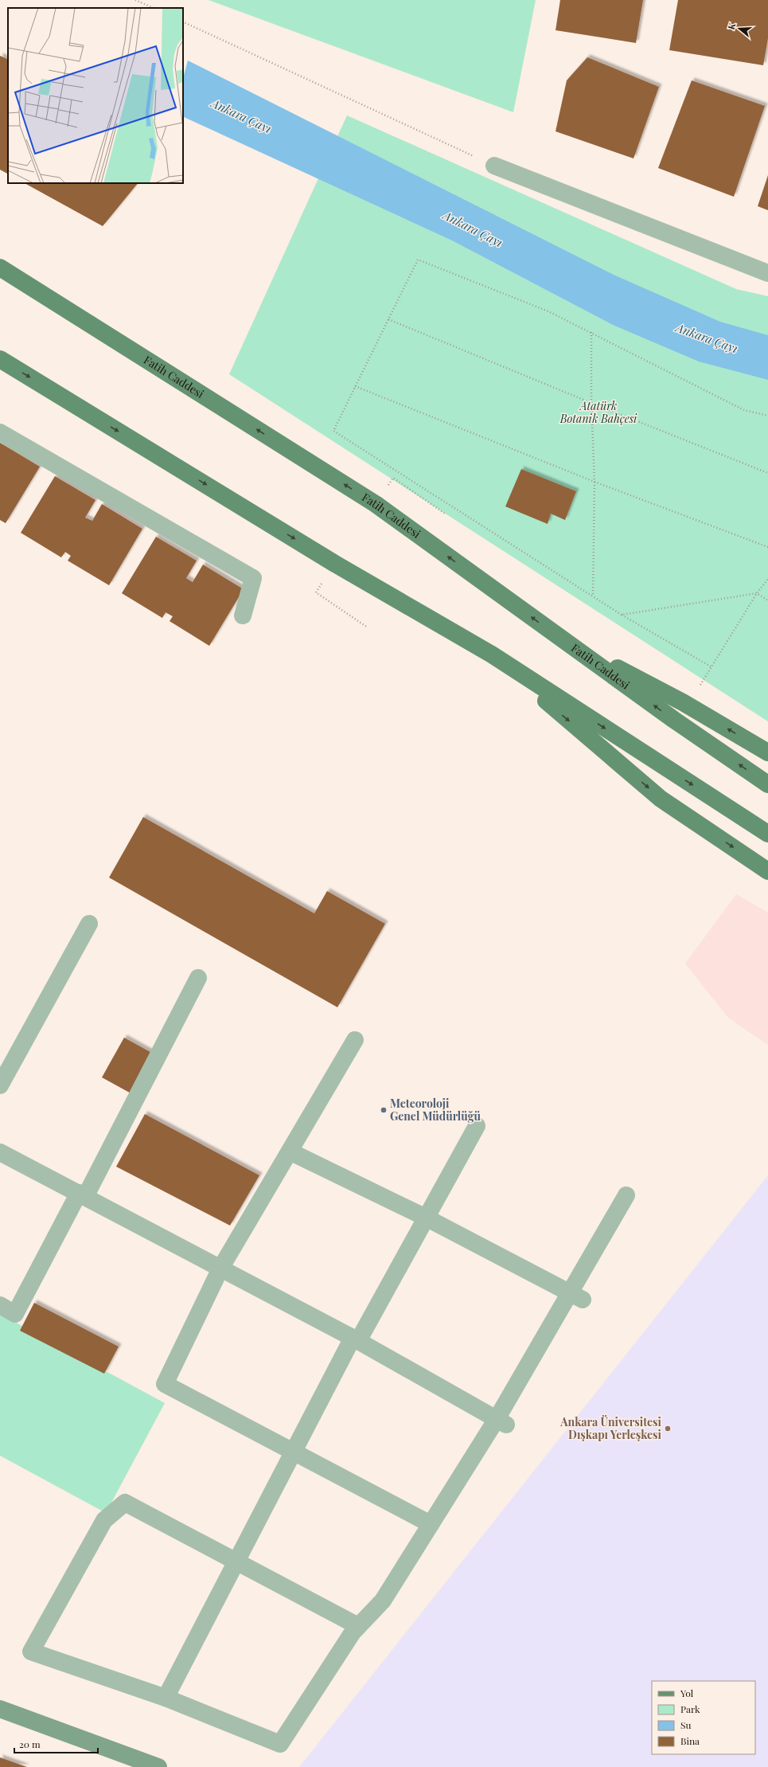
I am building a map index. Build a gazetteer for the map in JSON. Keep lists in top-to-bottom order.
{
  "streets": {
    "main road": ["Fatih Caddesi"]
  },
  "water": ["Ankara Çayı"],
  "parks": ["Atatürk Botanik Bahçesi"],
  "places": ["Meteoroloji Genel Müdürlüğü", "Ankara Üniversitesi Dışkapı Yerleşkesi"],
  "legend": [
    "Yol",
    "Park",
    "Su",
    "Bina"
  ],
  "scale_bar": "20 m",
  "north": "left"
}
